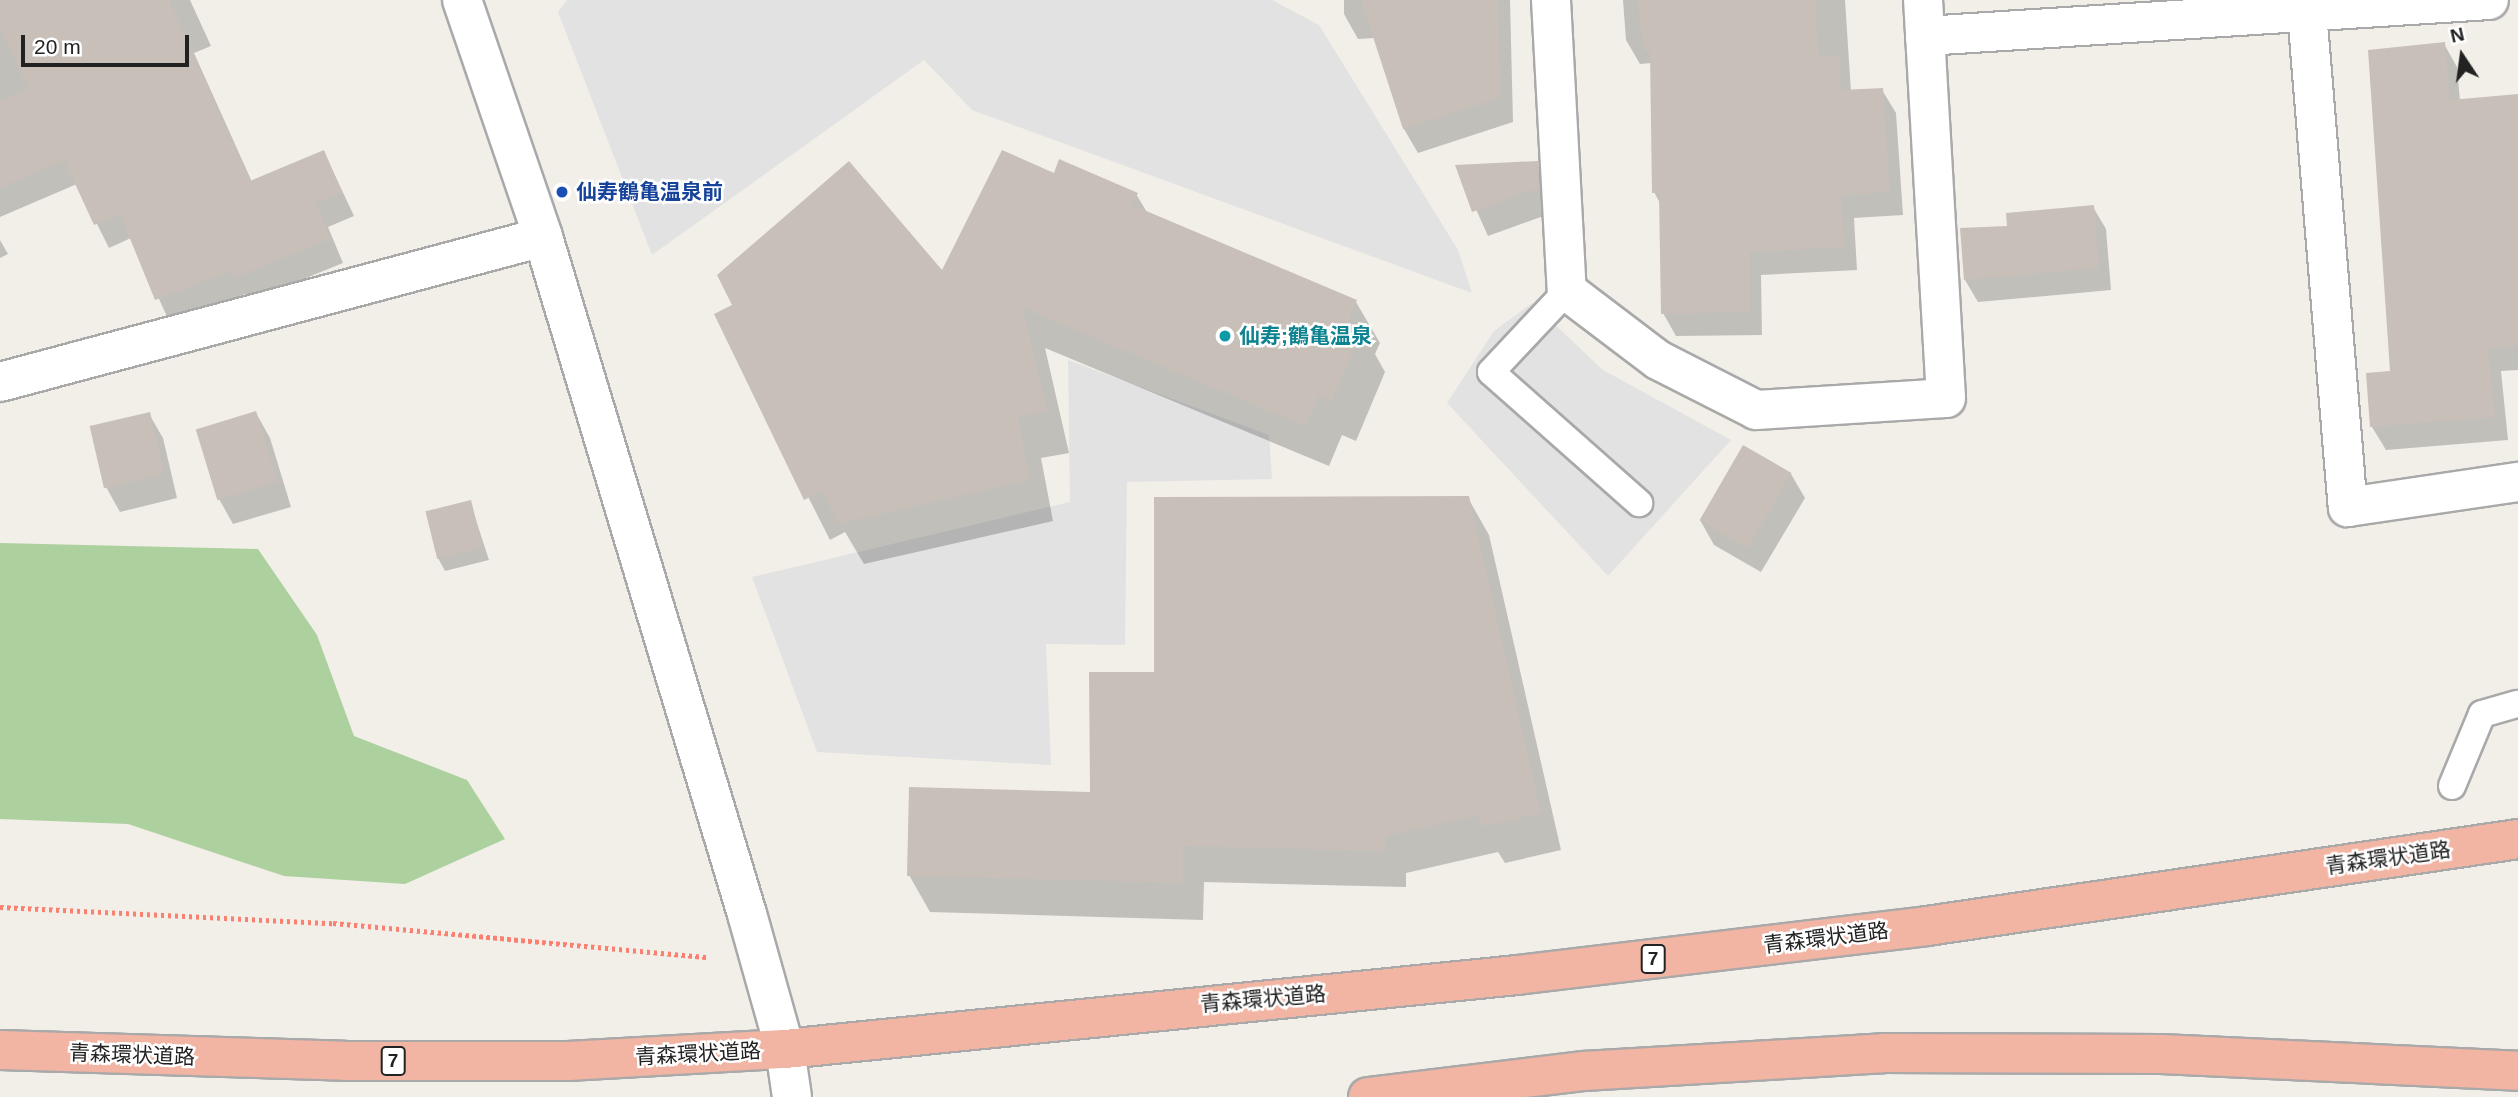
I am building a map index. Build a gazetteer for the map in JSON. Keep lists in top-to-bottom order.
{
  "streets": {
    "highway": ["青森環状道路", "7"]
  },
  "places": ["仙寿鶴亀温泉前", "仙寿;鶴亀温泉"],
  "scale_bar": "20 m",
  "north": "top"
}
